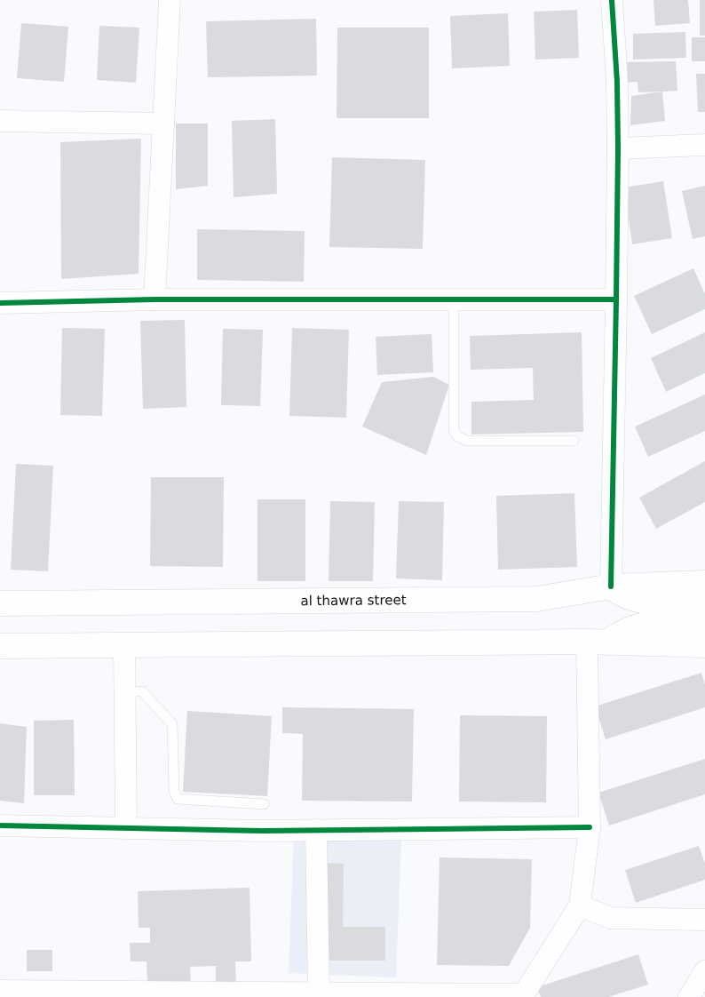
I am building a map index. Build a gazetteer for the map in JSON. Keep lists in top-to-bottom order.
{
  "streets": {
    "main road": ["al thawra street"]
  }
}
